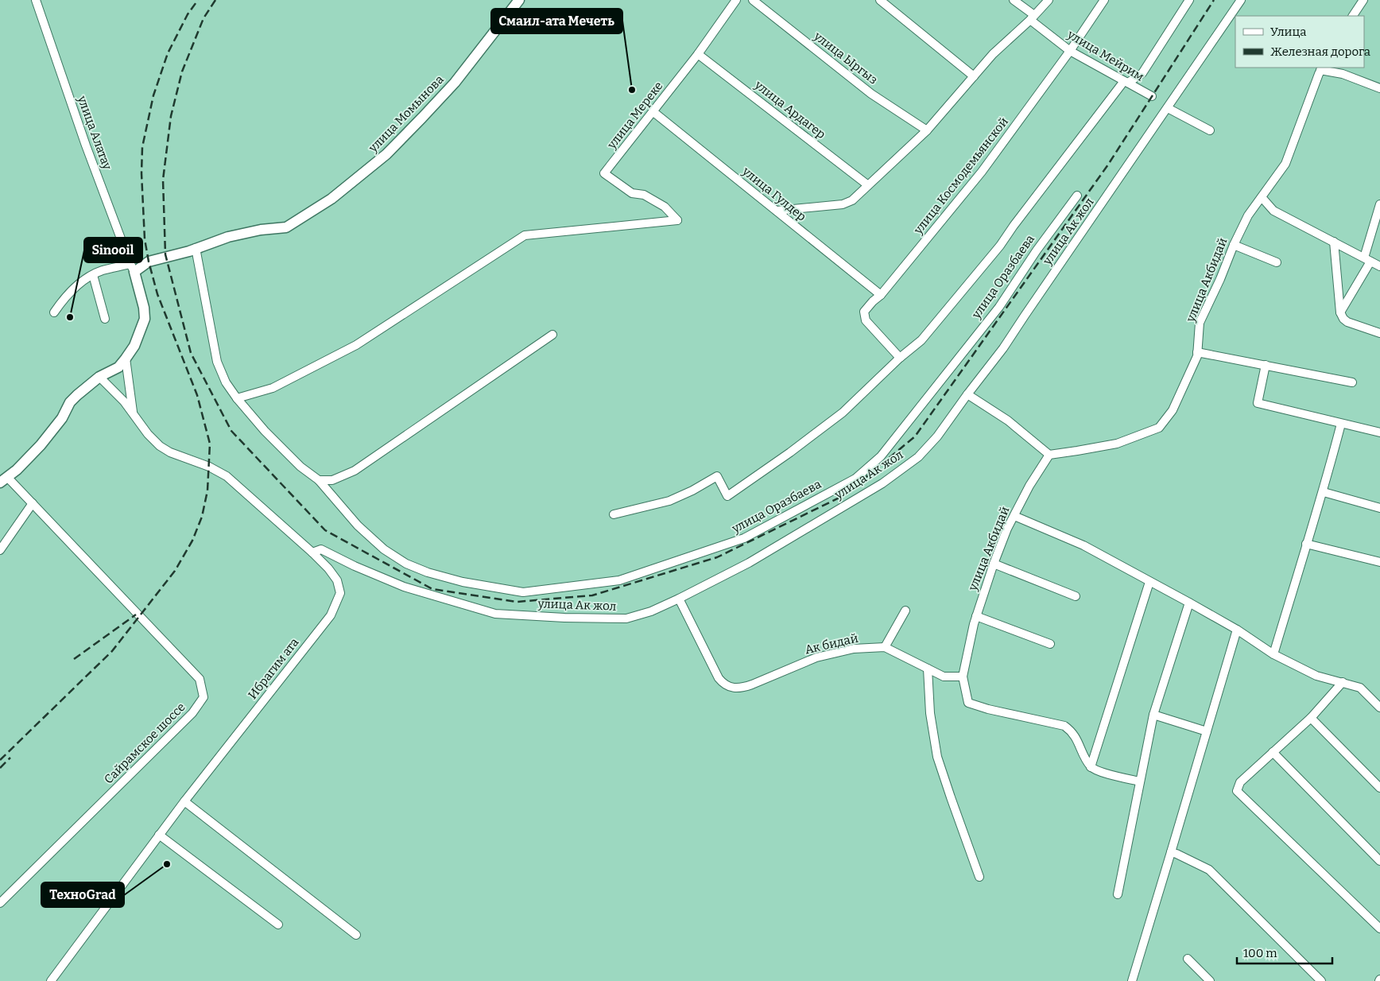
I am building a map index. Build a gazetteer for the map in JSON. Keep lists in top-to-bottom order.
{
  "streets": {
    "main road": ["улица Момынова"],
    "street": [
      "улица Мейрим",
      "улица Ыргыз",
      "улица Ардагер",
      "улица Мереке",
      "улица Алатау",
      "улица Космодемьянской",
      "улица Гулдер",
      "улица Ак жол",
      "улица Оразбаева",
      "улица Акбидай",
      "Ак бидай",
      "Ибрагим ата",
      "Сайрамское шоссе"
    ]
  },
  "crossings": [
    ["улица Мейрим", "улица Космодемьянской"],
    ["улица Мейрим", "улица Оразбаева"],
    ["улица Ардагер", "улица Мереке"],
    ["улица Момынова", "улица Алатау"],
    ["улица Момынова", "улица Оразбаева"],
    ["улица Мереке", "улица Гулдер"],
    ["улица Мереке", "улица Оразбаева"],
    ["улица Космодемьянской", "улица Гулдер"],
    ["улица Космодемьянской", "улица Оразбаева"],
    ["улица Ак жол", "Ак бидай"],
    ["улица Ак жол", "Ибрагим ата"],
    ["улица Акбидай", "Ак бидай"]
  ],
  "places": ["Смаил-ата Мечеть", "Sinooil", "ТехноGrad"],
  "legend": ["Улица", "Железная дорога"],
  "scale_bar": "100 m"
}
